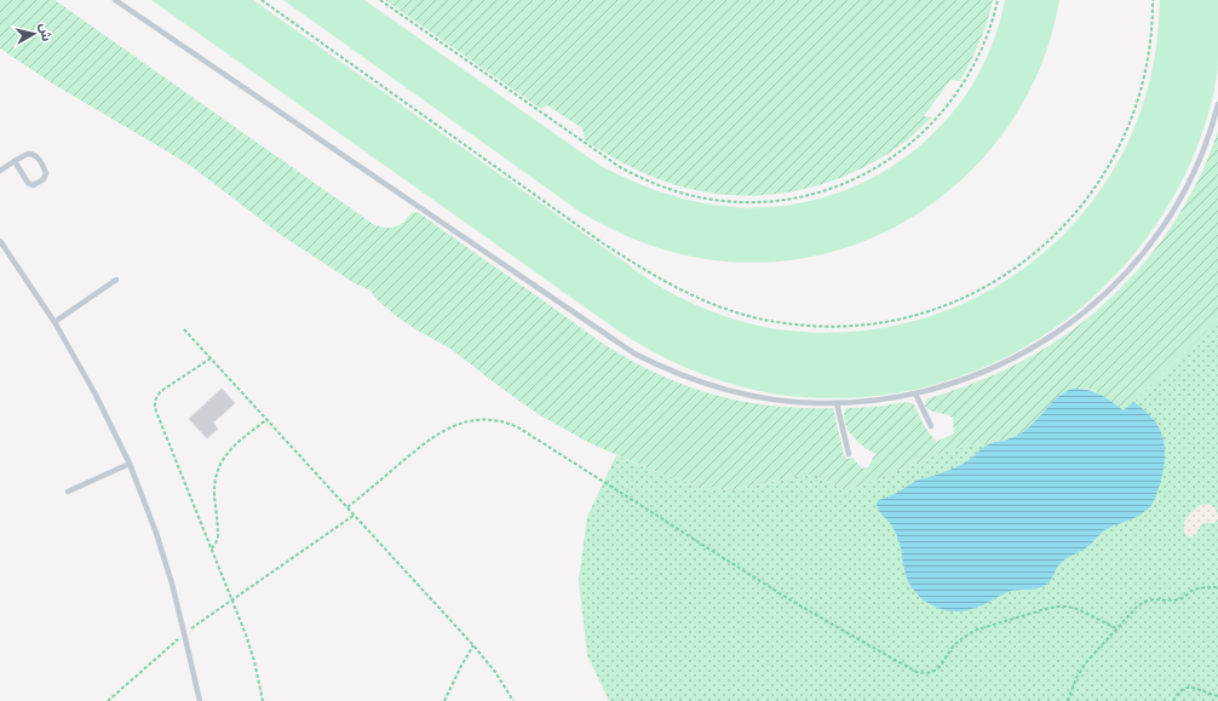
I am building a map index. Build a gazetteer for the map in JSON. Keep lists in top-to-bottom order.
{
  "north": "right"
}
